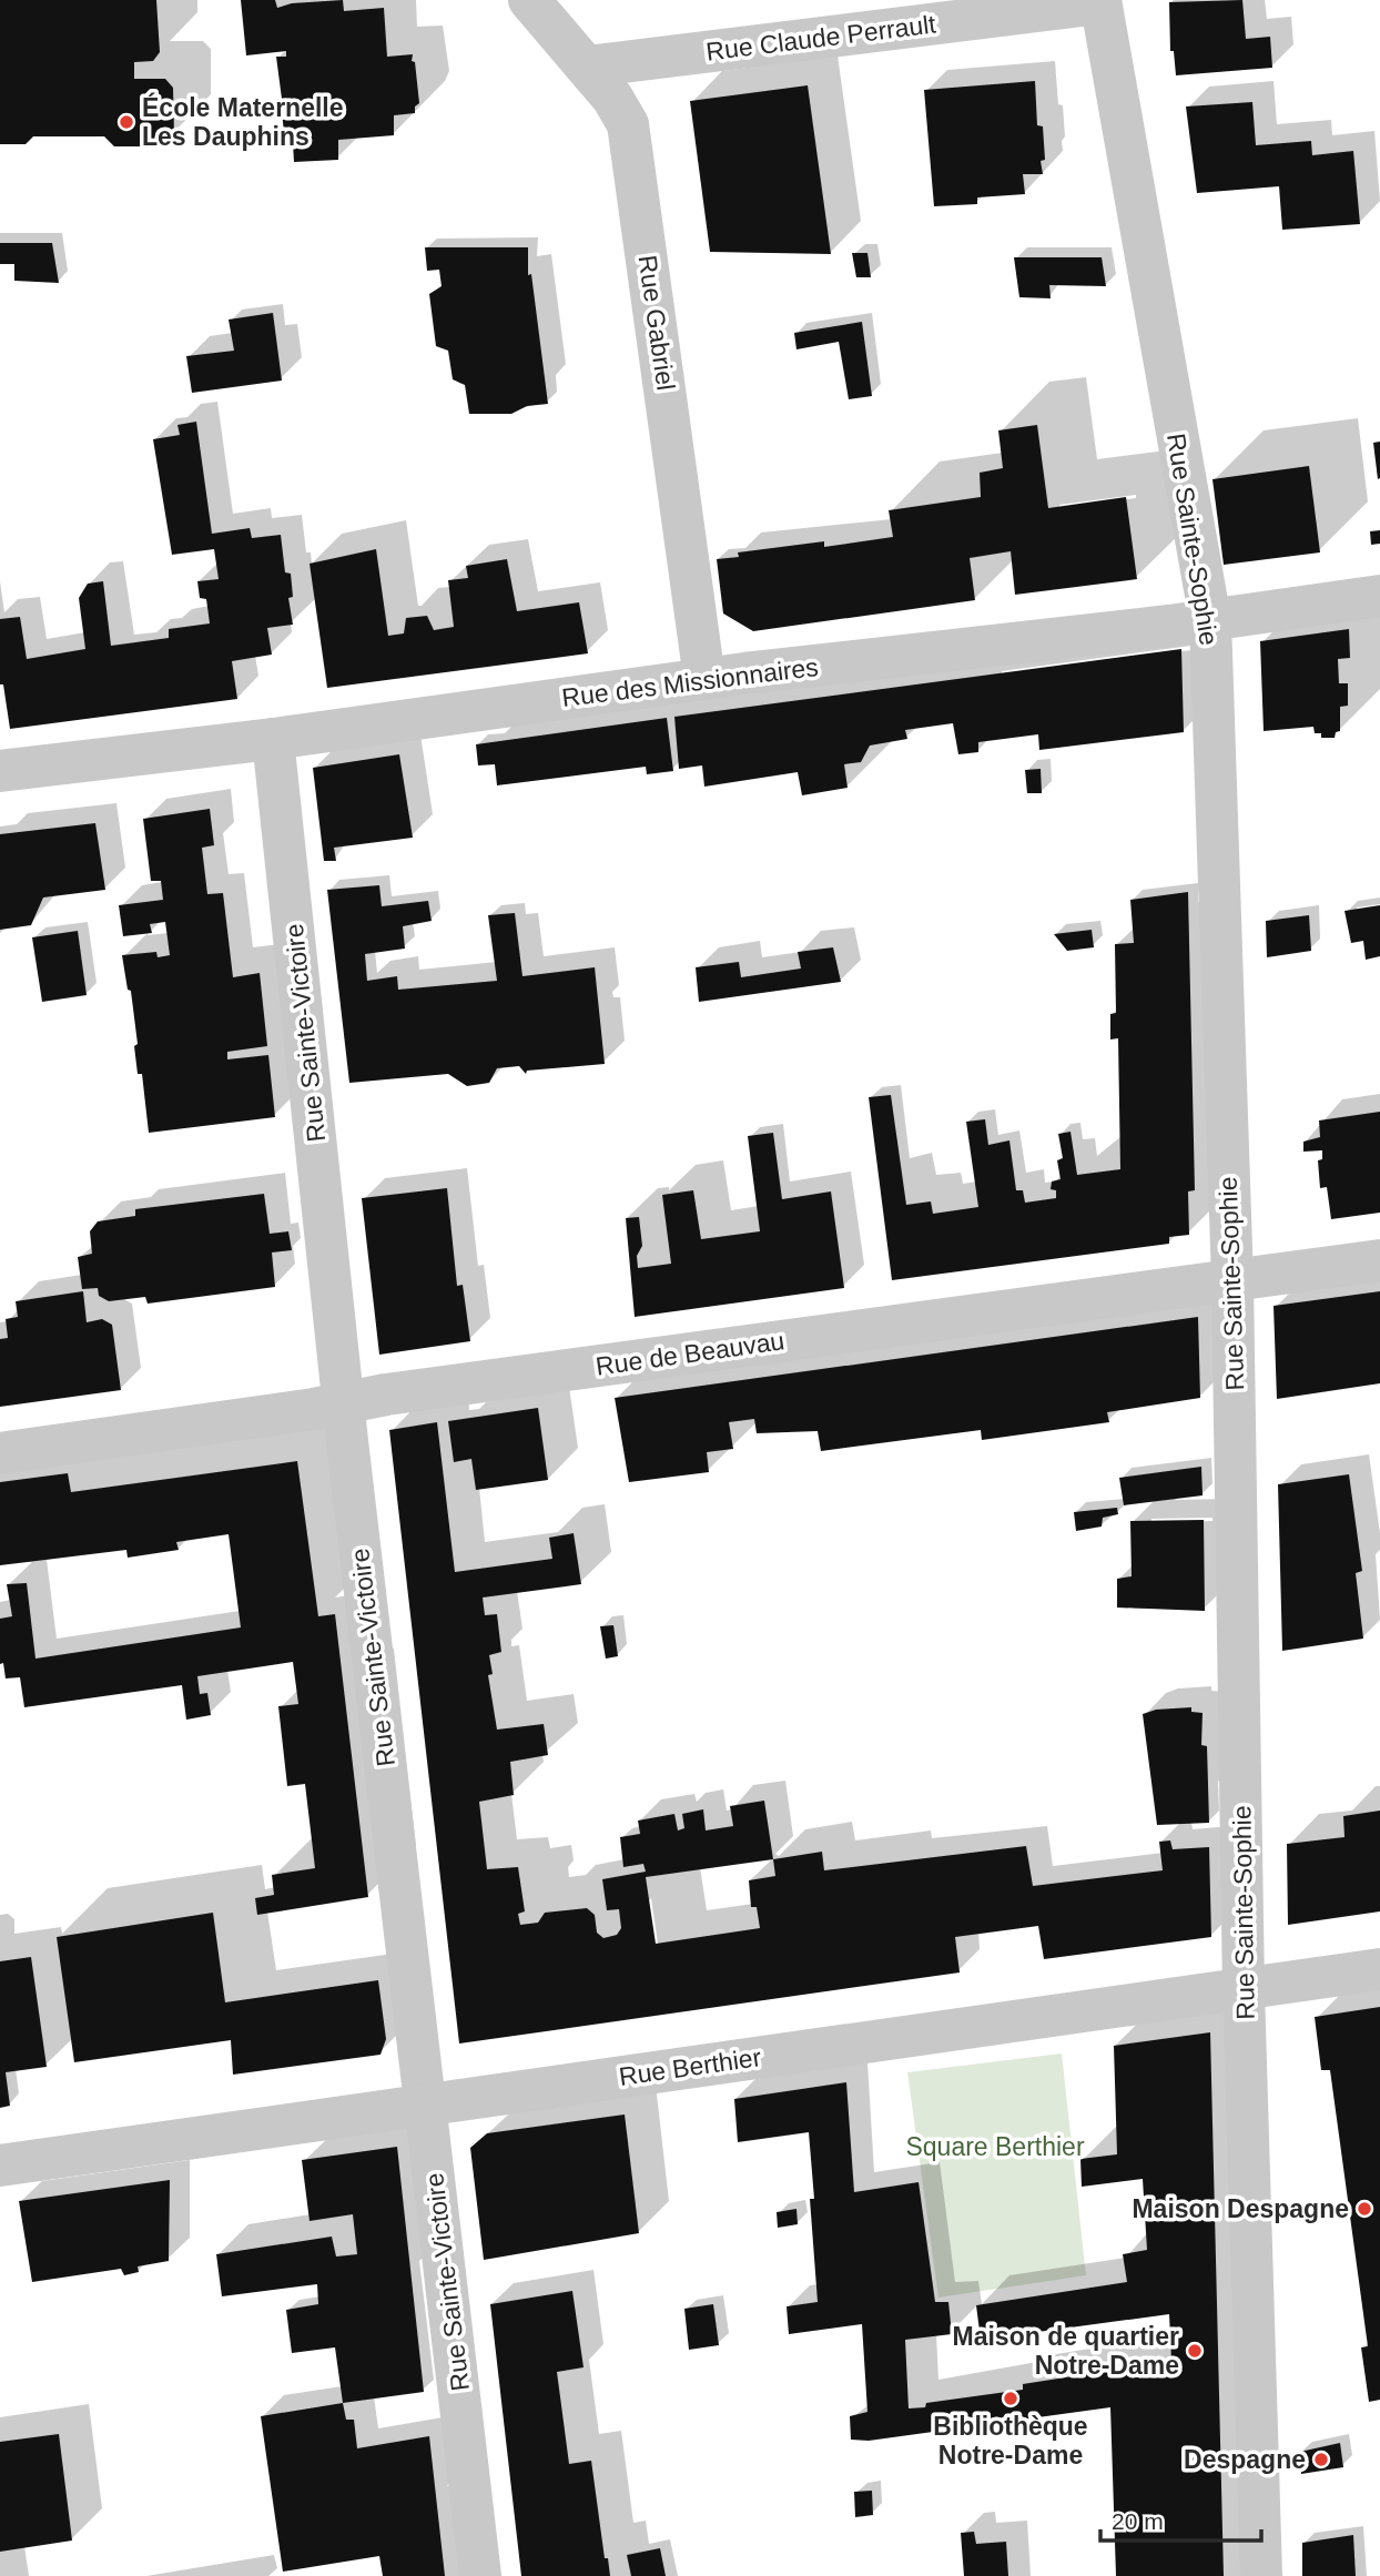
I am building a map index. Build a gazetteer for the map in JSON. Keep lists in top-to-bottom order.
{
  "streets": {
    "street": [
      "Rue Claude Perrault",
      "Rue Gabriel",
      "Rue Sainte-Sophie",
      "Rue des Missionnaires",
      "Rue Sainte-Victoire",
      "Rue de Beauvau",
      "Rue Berthier"
    ]
  },
  "crossings": [
    ["Rue Claude Perrault", "Rue Gabriel"],
    ["Rue Claude Perrault", "Rue Sainte-Sophie"],
    ["Rue Gabriel", "Rue des Missionnaires"],
    ["Rue Sainte-Sophie", "Rue des Missionnaires"],
    ["Rue Sainte-Sophie", "Rue de Beauvau"],
    ["Rue Sainte-Sophie", "Rue Berthier"],
    ["Rue des Missionnaires", "Rue Sainte-Victoire"],
    ["Rue Sainte-Victoire", "Rue de Beauvau"],
    ["Rue Sainte-Victoire", "Rue Berthier"]
  ],
  "parks": ["Square Berthier"],
  "places": [
    "École Maternelle Les Dauphins",
    "Maison Despagne",
    "Maison de quartier Notre-Dame",
    "Bibliothèque Notre-Dame",
    "Despagne"
  ],
  "scale_bar": "20 m"
}
